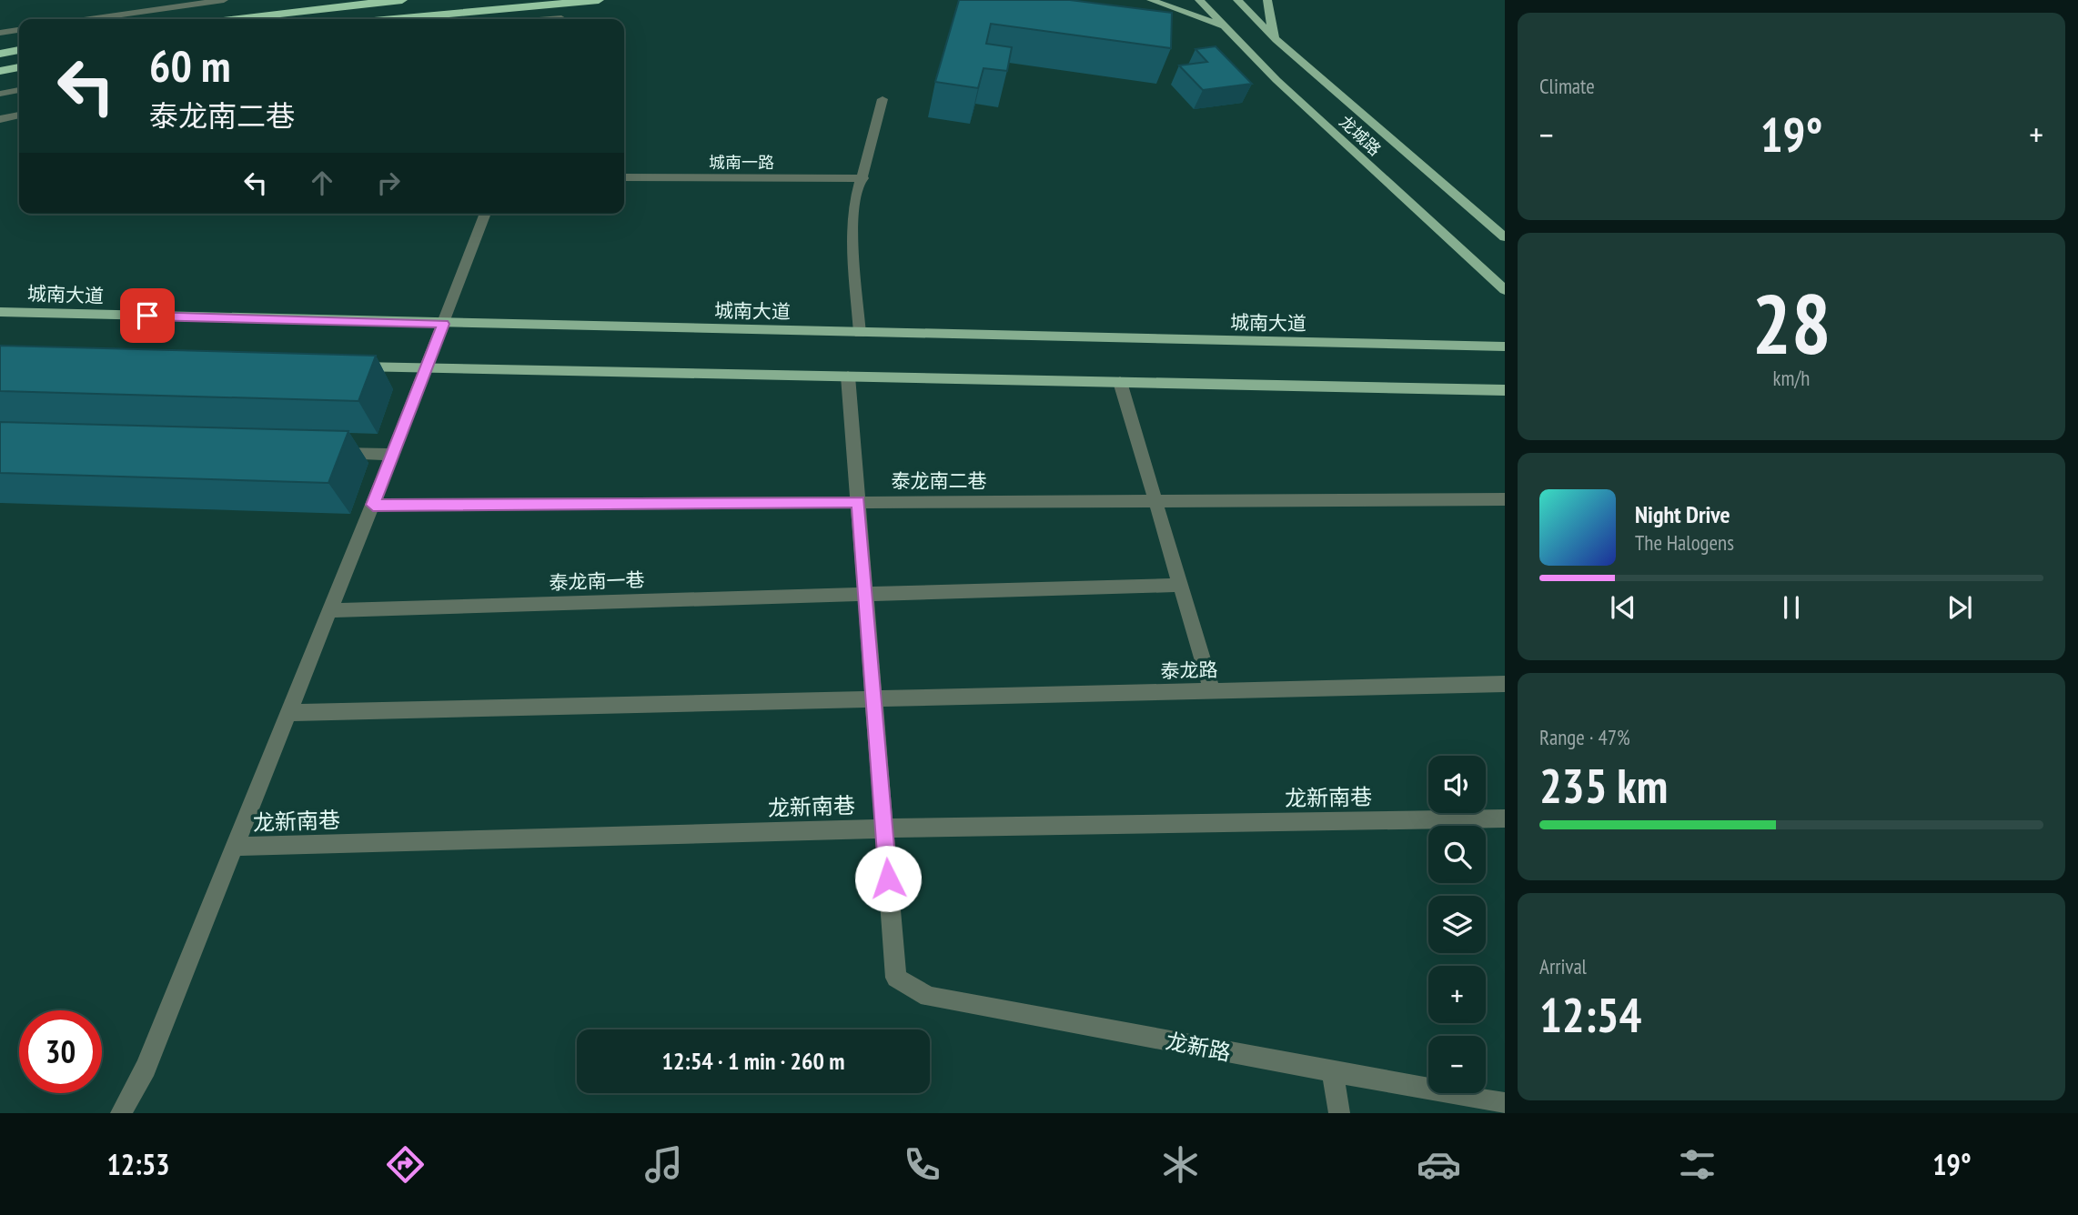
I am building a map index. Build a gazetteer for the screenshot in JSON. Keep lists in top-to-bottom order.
{
  "streets": {
    "main road": ["龙城路", "城南大道"],
    "street": [
      "城南一路",
      "泰龙南二巷",
      "泰龙南一巷",
      "泰龙路",
      "龙新南巷",
      "龙新路"
    ]
  },
  "crossings": [
    ["龙新南巷", "龙新路"]
  ],
  "page": {
    "tile": [
      "Climate",
      ["28", "km/h"],
      ["Range · 47%", "235 km"],
      ["Arrival", "12:54"]
    ],
    "turn": ["60 m", "泰龙南二巷"],
    "heat": ["−", "19°", "+"],
    "song": ["Night Drive", "The Halogens"],
    "map_buttons": ["+", "−"],
    "limit": "30",
    "trip": "12:54 · 1 min · 260 m",
    "tabs": ["12:53", "19°"]
  }
}
